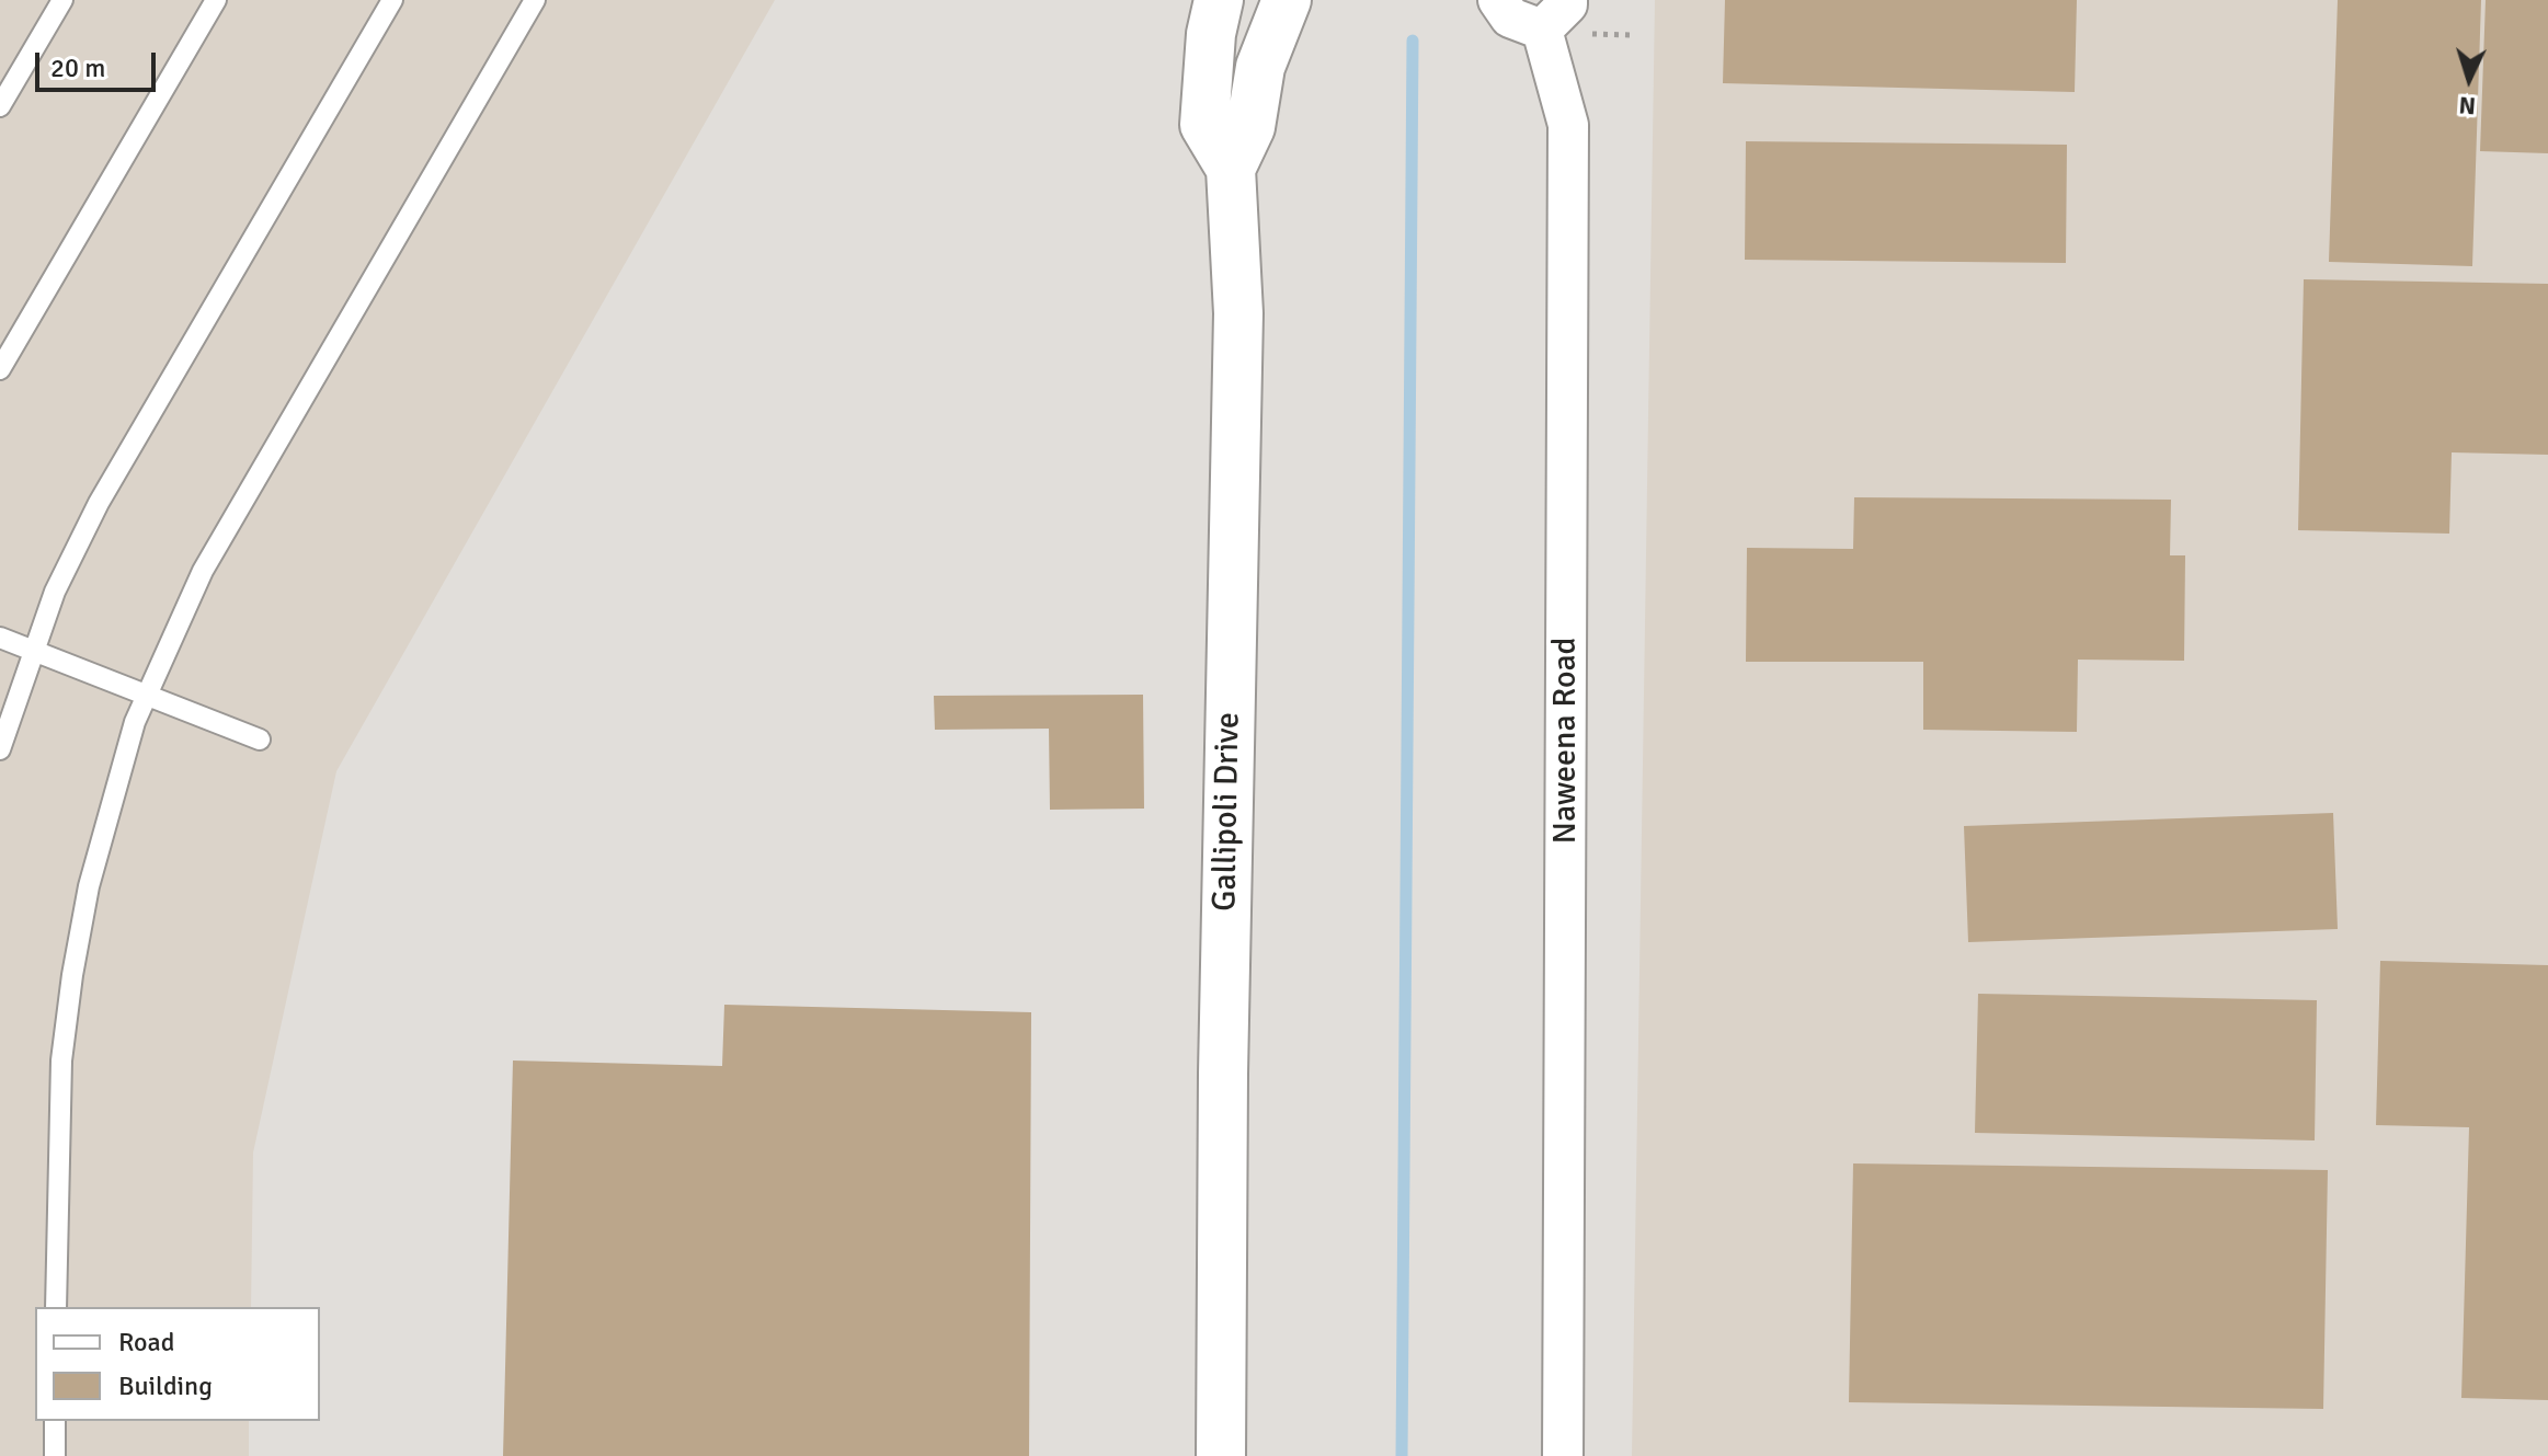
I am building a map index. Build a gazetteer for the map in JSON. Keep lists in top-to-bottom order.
{
  "streets": {
    "street": ["Naweena Road", "Gallipoli Drive"]
  },
  "legend": ["Road", "Building"],
  "scale_bar": "20 m",
  "north": "bottom"
}
